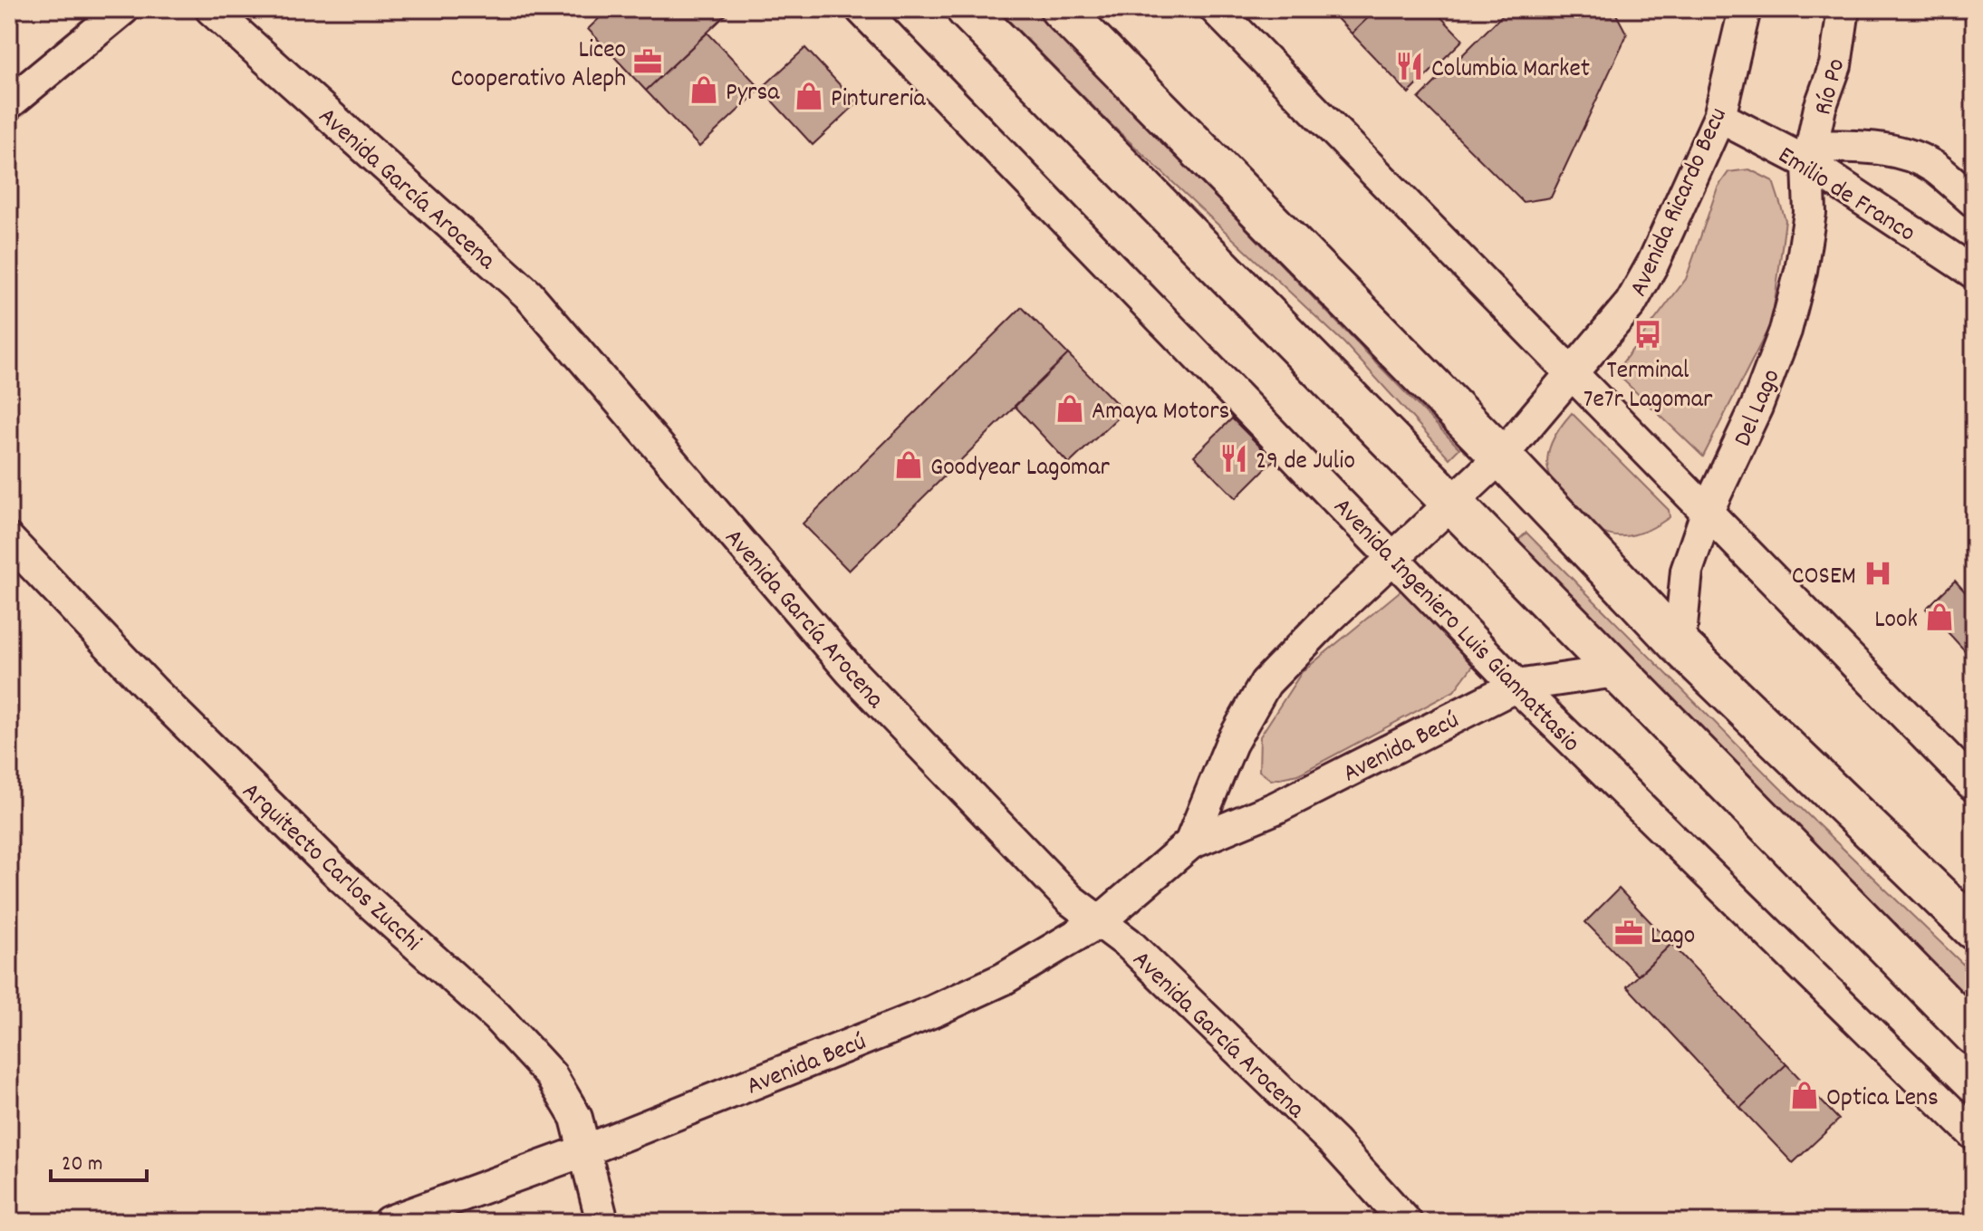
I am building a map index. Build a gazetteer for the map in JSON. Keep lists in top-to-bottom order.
{
  "streets": {
    "street": [
      "Río Po",
      "Avenida García Arocena",
      "Emilio de Franco",
      "Avenida Ricardo Becu",
      "Del Lago",
      "Avenida Ingeniero Luis Giannattasio",
      "Avenida Becú",
      "Arquitecto Carlos Zucchi"
    ]
  },
  "crossings": [
    ["Río Po", "Emilio de Franco"],
    ["Río Po", "Del Lago"],
    ["Avenida García Arocena", "Avenida Becú"],
    ["Emilio de Franco", "Avenida Ricardo Becu"],
    ["Emilio de Franco", "Del Lago"],
    ["Avenida Ricardo Becu", "Avenida Becú"],
    ["Avenida Ingeniero Luis Giannattasio", "Avenida Becú"],
    ["Avenida Becú", "Arquitecto Carlos Zucchi"]
  ],
  "places": {
    "office": ["Liceo Cooperativo Aleph", "Lago"],
    "restaurant": ["Columbia Market", "29 de Julio"],
    "shop": [
      "Pyrsa",
      "Pintureria",
      "Amaya Motors",
      "Goodyear Lagomar",
      "Look",
      "Optica Lens"
    ],
    "bus stop": ["Terminal 7e7r Lagomar"],
    "hospital": ["COSEM"]
  },
  "scale_bar": "20 m"
}
